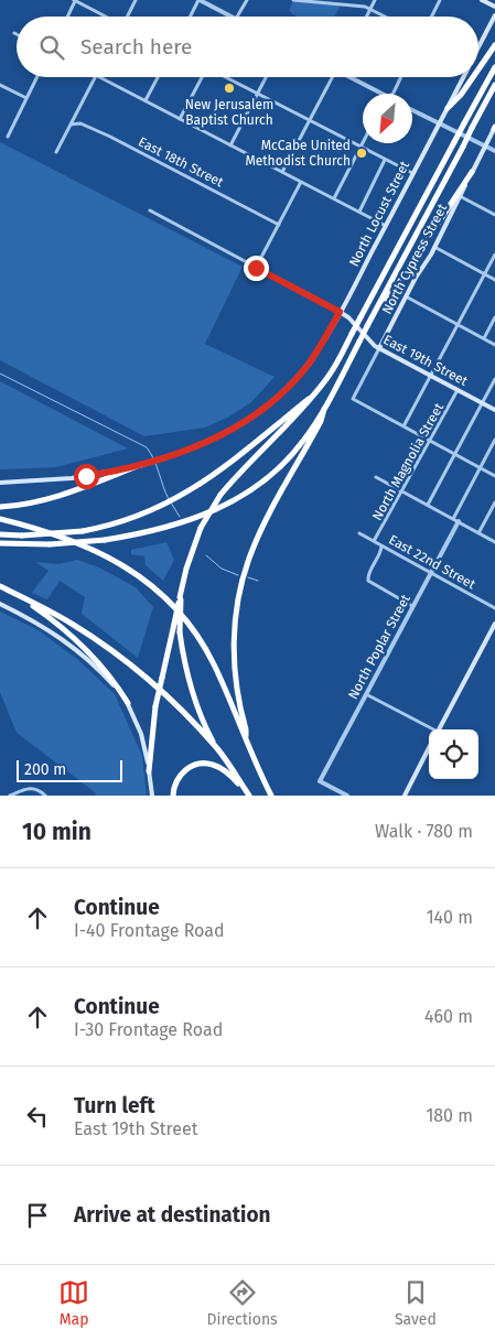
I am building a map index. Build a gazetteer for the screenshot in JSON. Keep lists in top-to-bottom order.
{
  "streets": {
    "main road": ["North Locust Street", "North Cypress Street", "East 19th Street"],
    "street": [
      "East 18th Street",
      "North Magnolia Street",
      "East 22nd Street",
      "North Poplar Street"
    ]
  },
  "crossings": [
    ["North Locust Street", "East 19th Street"],
    ["North Cypress Street", "East 19th Street"],
    ["East 19th Street", "North Magnolia Street"],
    ["North Magnolia Street", "East 22nd Street"],
    ["East 22nd Street", "North Poplar Street"]
  ],
  "places": ["New Jerusalem Baptist Church", "McCabe United Methodist Church"],
  "scale_bar": "200 m",
  "north": "bottom left",
  "page": {
    "search": "Search here",
    "scale": "200 m",
    "heading": ["10 min", "Walk · 780 m"],
    "list": [
      ["Continue", "I-40 Frontage Road", "140 m"],
      ["Continue", "I-30 Frontage Road", "460 m"],
      ["Turn left", "East 19th Street", "180 m"],
      "Arrive at destination"
    ],
    "nav": ["Map", "Directions", "Saved"]
  }
}
